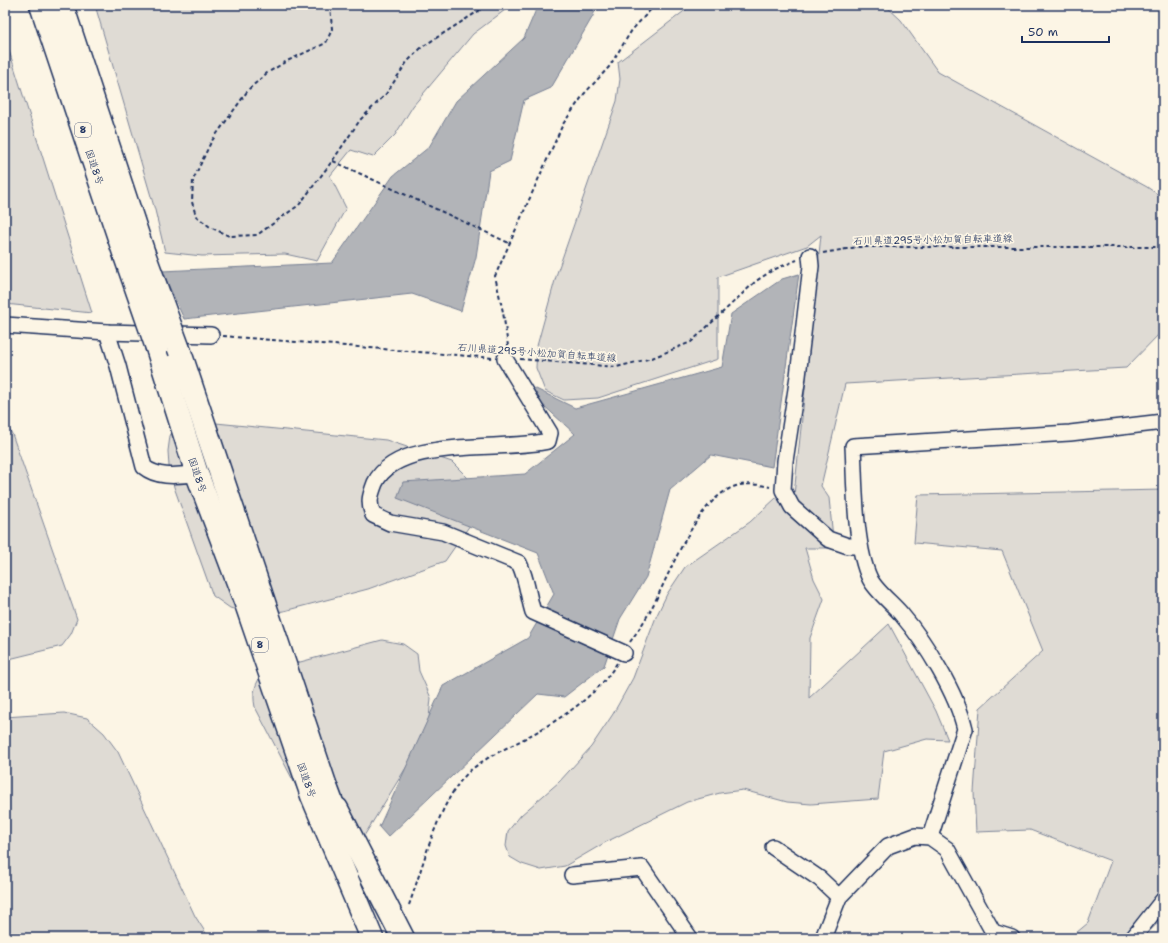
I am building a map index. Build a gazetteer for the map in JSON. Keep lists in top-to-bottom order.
{
  "streets": {
    "highway": ["8", "国道8号"],
    "path": ["石川県道295号小松加賀自転車道線"]
  },
  "scale_bar": "50 m"
}
